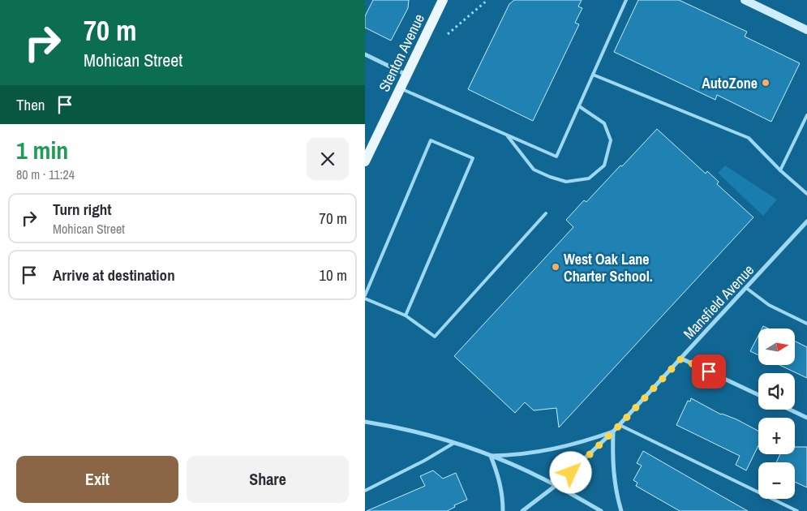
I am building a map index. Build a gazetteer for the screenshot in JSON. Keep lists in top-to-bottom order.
{
  "streets": {
    "main road": ["Stenton Avenue"],
    "street": ["Mansfield Avenue"]
  },
  "places": ["AutoZone", "West Oak Lane Charter School."],
  "north": "right",
  "page": {
    "turn": ["70 m", "Mohican Street"],
    "then": "Then",
    "heading": ["1 min", "80 m · 11:24"],
    "list": [
      {
        "name": "Turn right",
        "note": "Mohican Street",
        "value": "70 m"
      },
      {
        "name": "Arrive at destination",
        "value": "10 m"
      }
    ],
    "map_buttons": ["+", "−"],
    "buttons": ["Exit", "Share"]
  }
}
